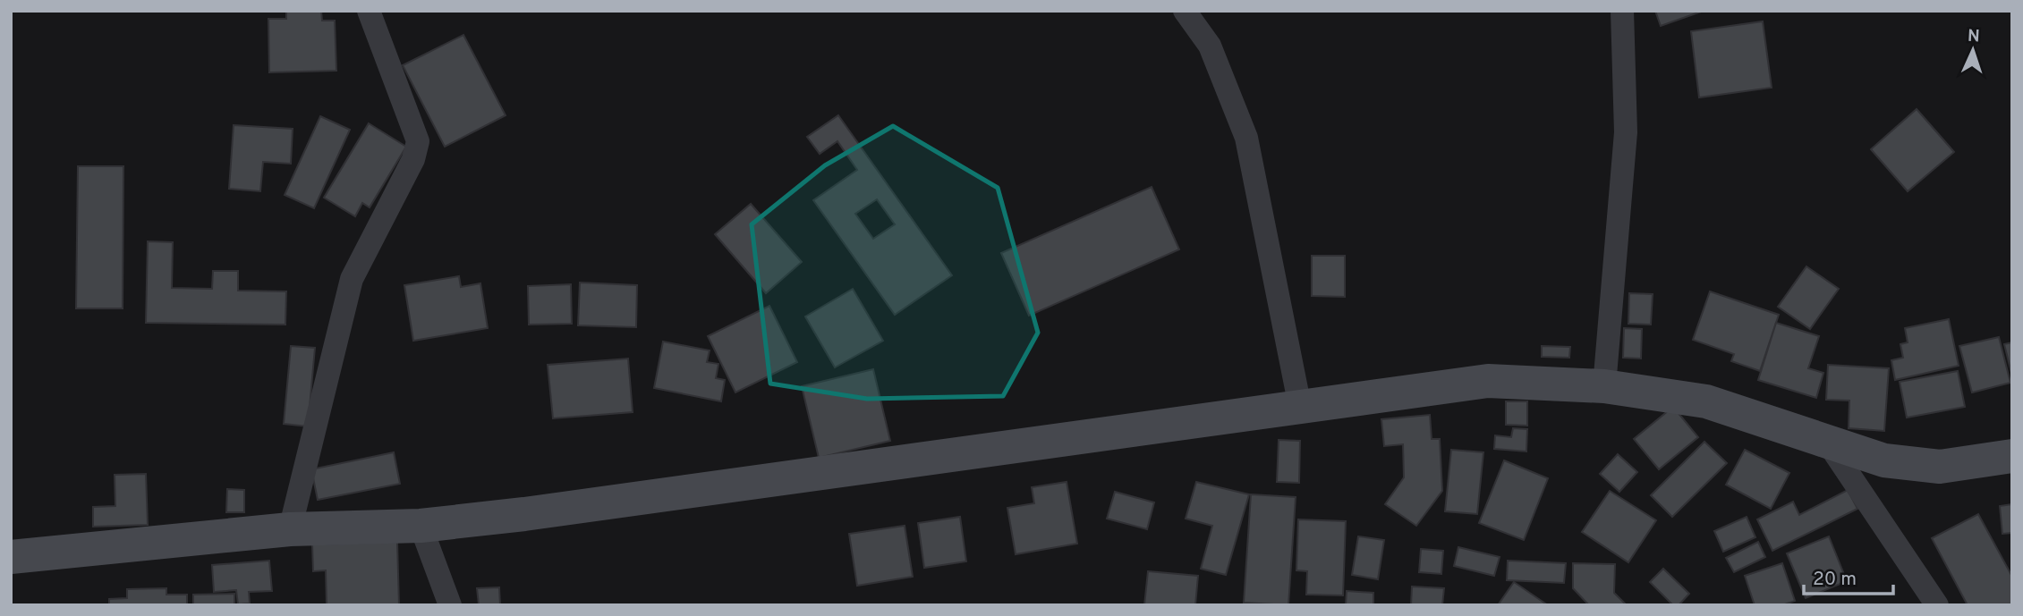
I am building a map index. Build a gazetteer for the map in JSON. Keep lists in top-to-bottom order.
{
  "scale_bar": "20 m",
  "north": "top"
}
